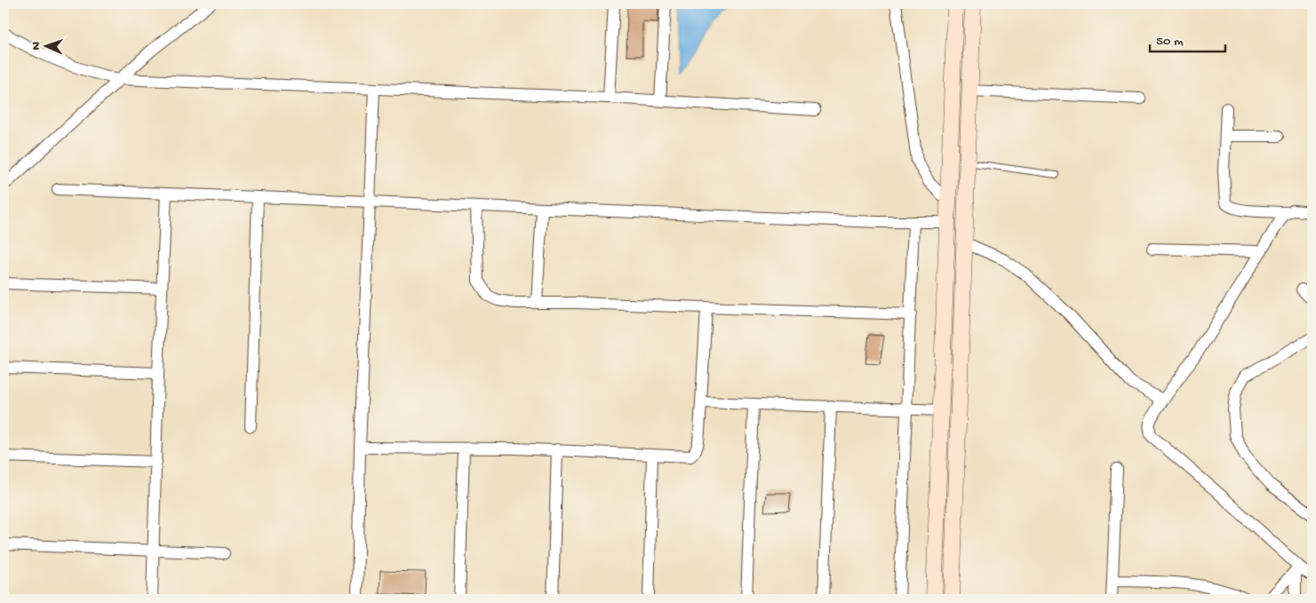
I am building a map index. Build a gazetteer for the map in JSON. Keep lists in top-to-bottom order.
{
  "scale_bar": "50 m",
  "north": "left"
}
